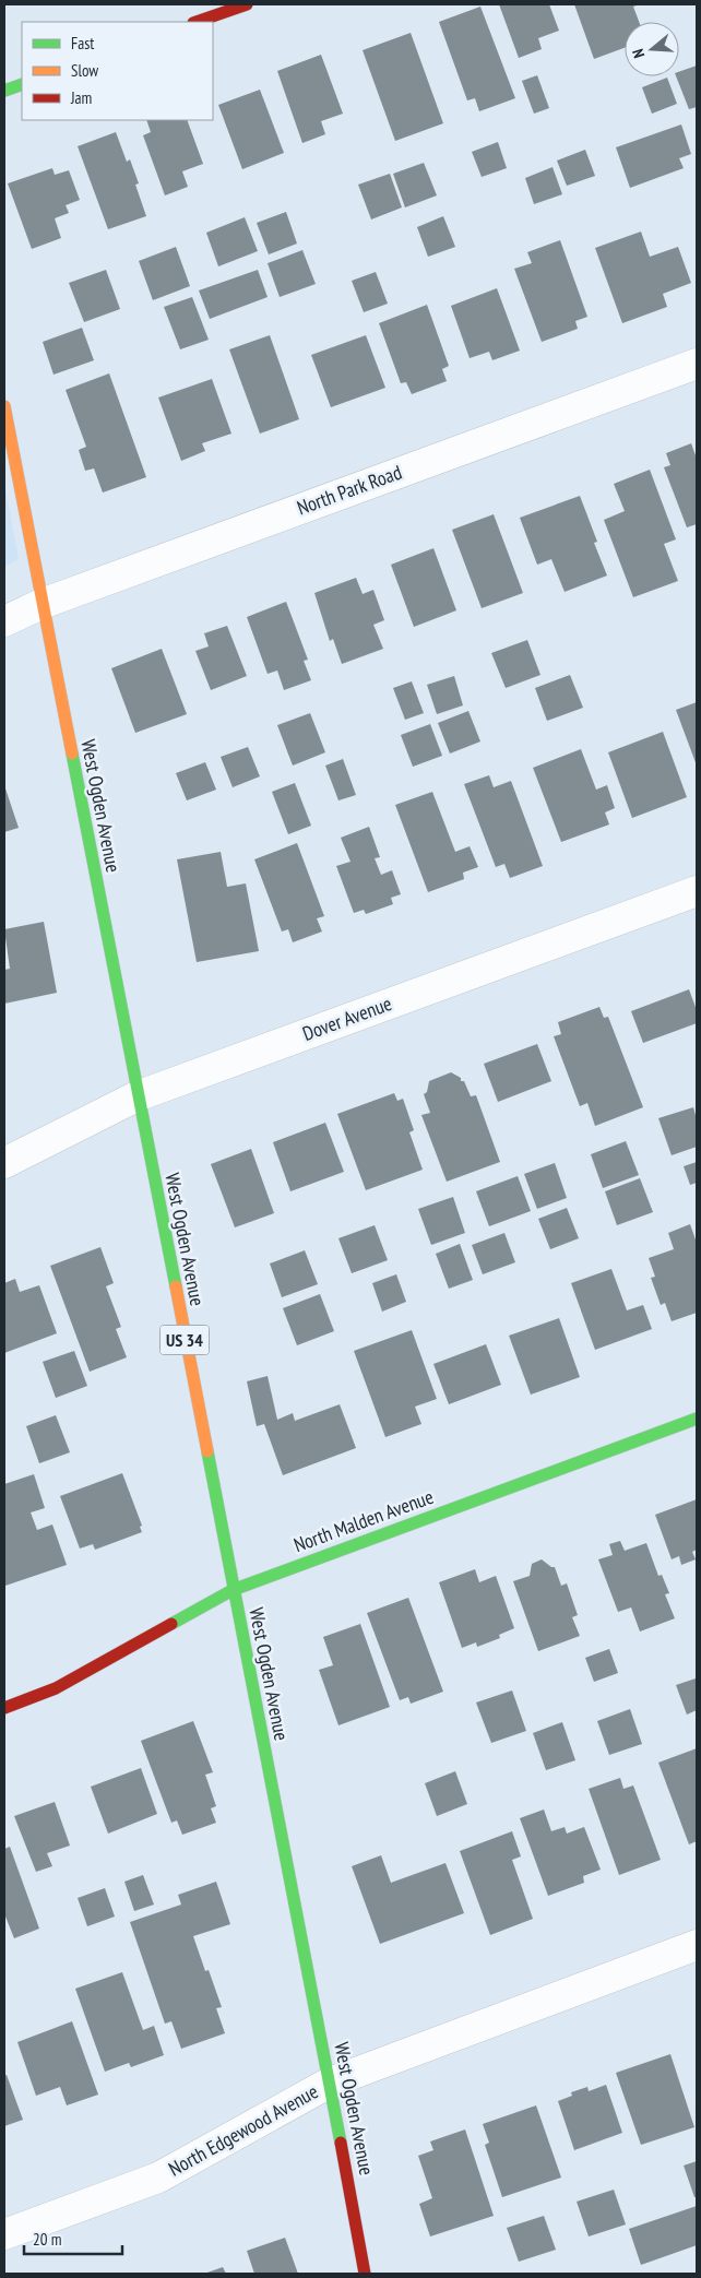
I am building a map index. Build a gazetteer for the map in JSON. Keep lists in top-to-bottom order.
{
  "streets": {
    "main road": ["West Ogden Avenue", "US 34", "North Malden Avenue"],
    "street": ["North Park Road", "Dover Avenue", "North Edgewood Avenue"]
  },
  "crossings": [
    ["North Park Road", "West Ogden Avenue"],
    ["West Ogden Avenue", "Dover Avenue"],
    ["West Ogden Avenue", "North Malden Avenue"],
    ["West Ogden Avenue", "North Edgewood Avenue"]
  ],
  "legend": ["Fast", "Slow", "Jam"],
  "scale_bar": "20 m",
  "north": "left"
}
